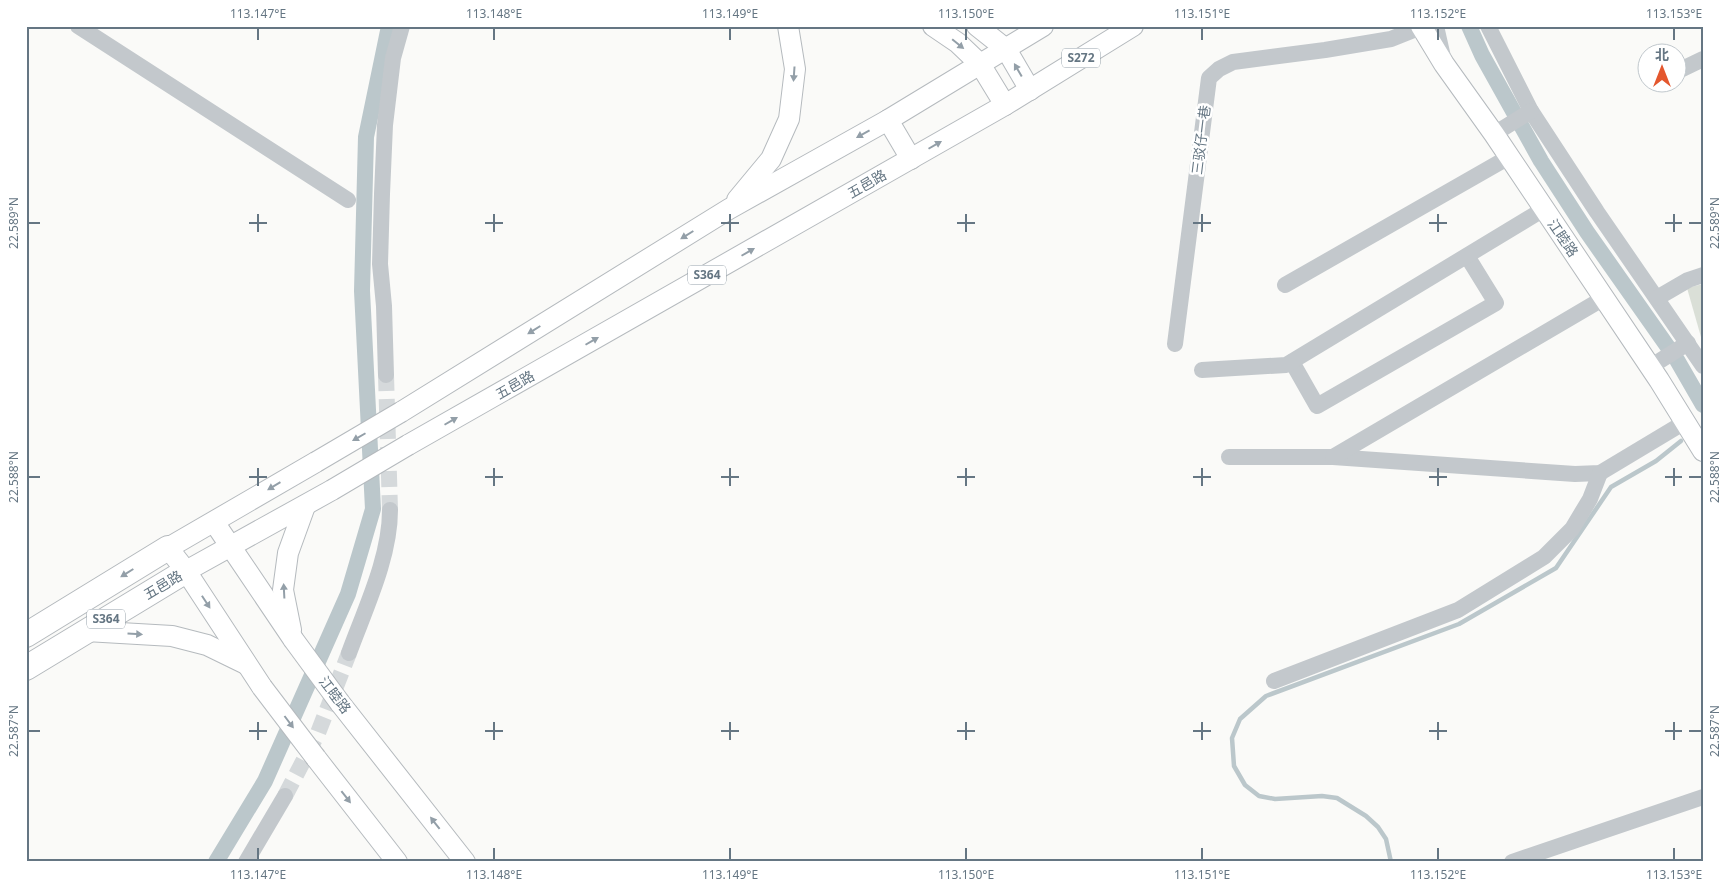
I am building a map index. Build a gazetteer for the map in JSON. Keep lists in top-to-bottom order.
{
  "streets": {
    "highway": ["五邑路", "S364"],
    "main road": ["S272", "江睦路"],
    "street": ["三驳仔一巷"]
  },
  "crossings": [
    ["S272", "五邑路"],
    ["三驳仔一巷", "江睦路"],
    ["五邑路", "江睦路"]
  ],
  "north": "top",
  "coordinates": [
    "113.147°E",
    "113.148°E",
    "113.149°E",
    "113.150°E",
    "113.151°E",
    "113.152°E",
    "113.153°E",
    "22.589°N",
    "22.588°N",
    "22.587°N"
  ]
}
